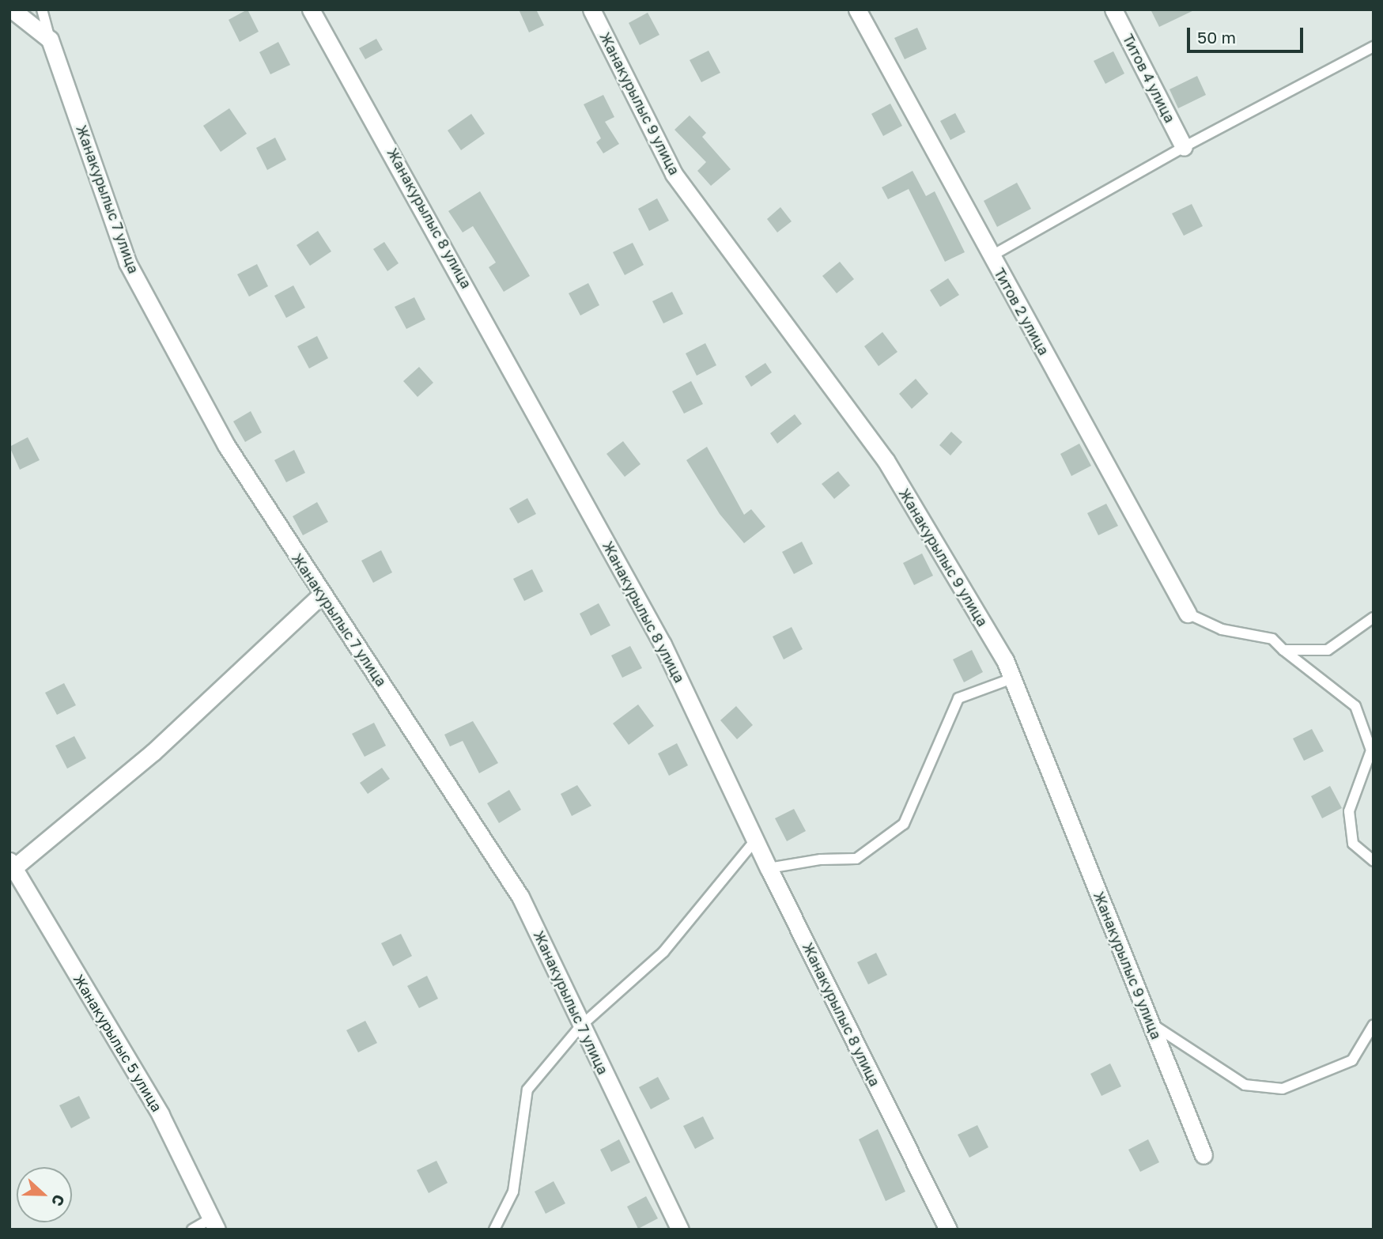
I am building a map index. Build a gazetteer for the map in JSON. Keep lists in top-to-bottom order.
{
  "streets": {
    "street": [
      "Титов 4 улица",
      "Жанакурылыс 9 улица",
      "Жанакурылыс 7 улица",
      "Жанакурылыс 8 улица",
      "Титов 2 улица",
      "Жанакурылыс 5 улица"
    ]
  },
  "scale_bar": "50 m",
  "north": "right"
}
